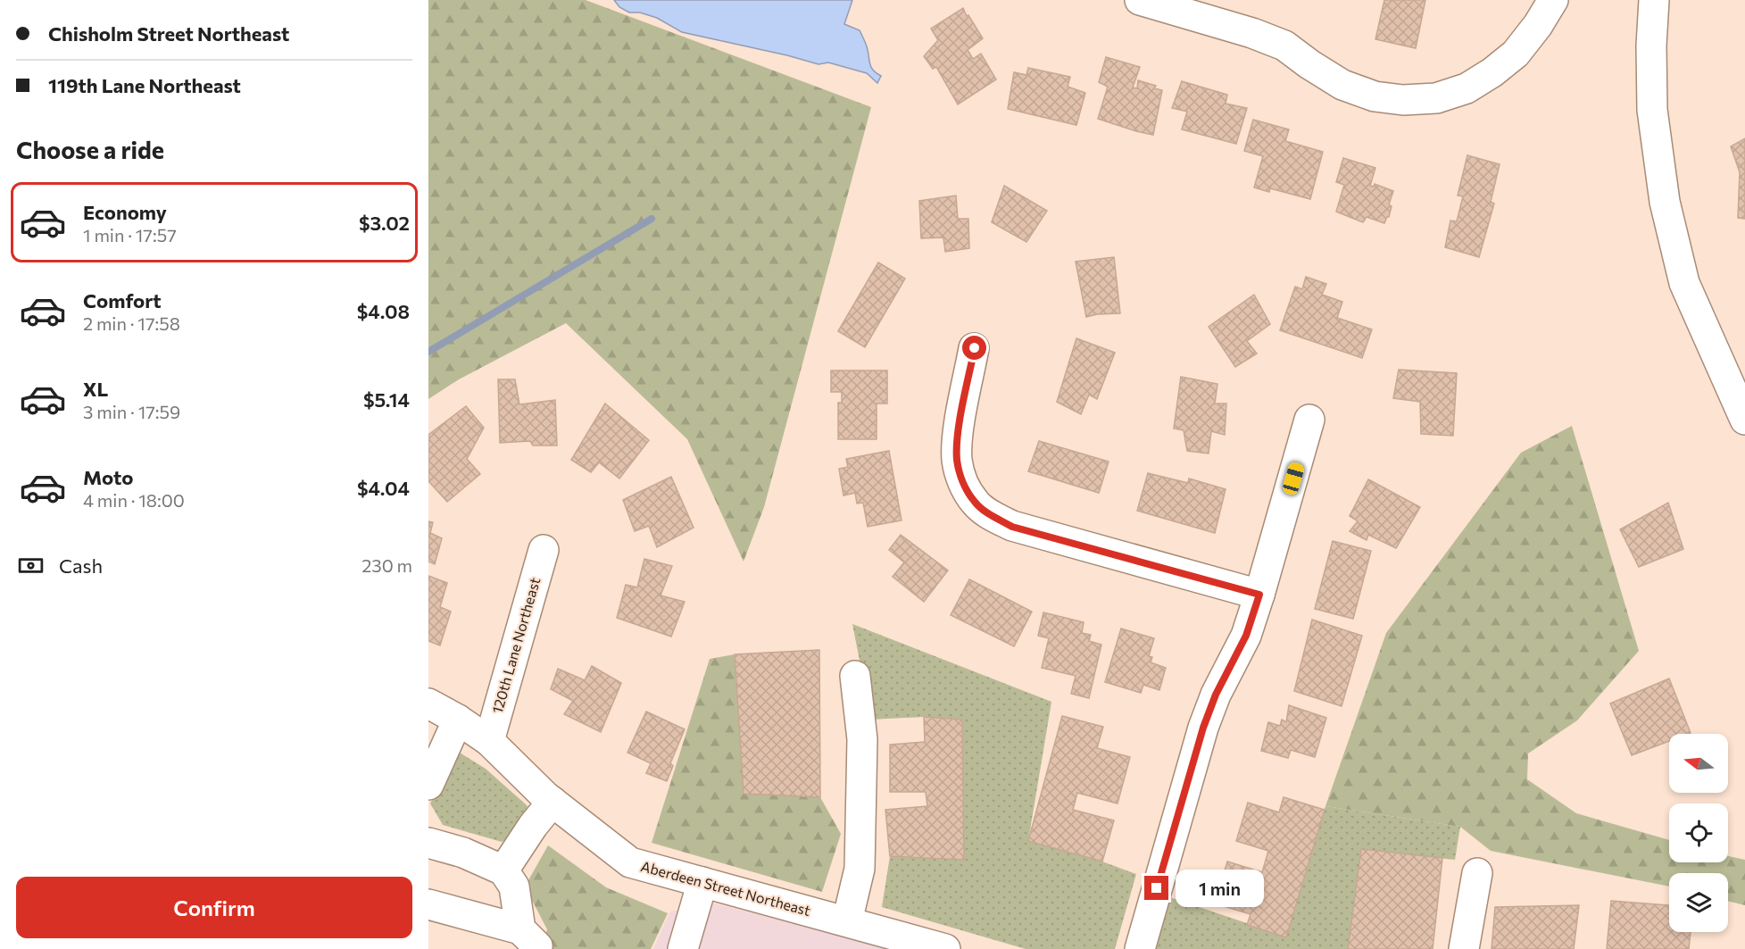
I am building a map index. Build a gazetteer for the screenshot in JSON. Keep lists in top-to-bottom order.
{
  "streets": {
    "street": ["120th Lane Northeast", "Aberdeen Street Northeast"]
  },
  "crossings": [
    ["120th Lane Northeast", "Aberdeen Street Northeast"]
  ],
  "north": "left",
  "page": {
    "banner": ["Chisholm Street Northeast", "119th Lane Northeast"],
    "heading": "Choose a ride",
    "list": [
      {
        "name": "Economy",
        "note": "1 min · 17:57",
        "value": "$3.02"
      },
      {
        "name": "Comfort",
        "note": "2 min · 17:58",
        "value": "$4.08"
      },
      {
        "name": "XL",
        "note": "3 min · 17:59",
        "value": "$5.14"
      },
      {
        "name": "Moto",
        "note": "4 min · 18:00",
        "value": "$4.04"
      }
    ],
    "pay": ["Cash", "230 m"],
    "buttons": "Confirm",
    "bubble": "1 min"
  }
}
